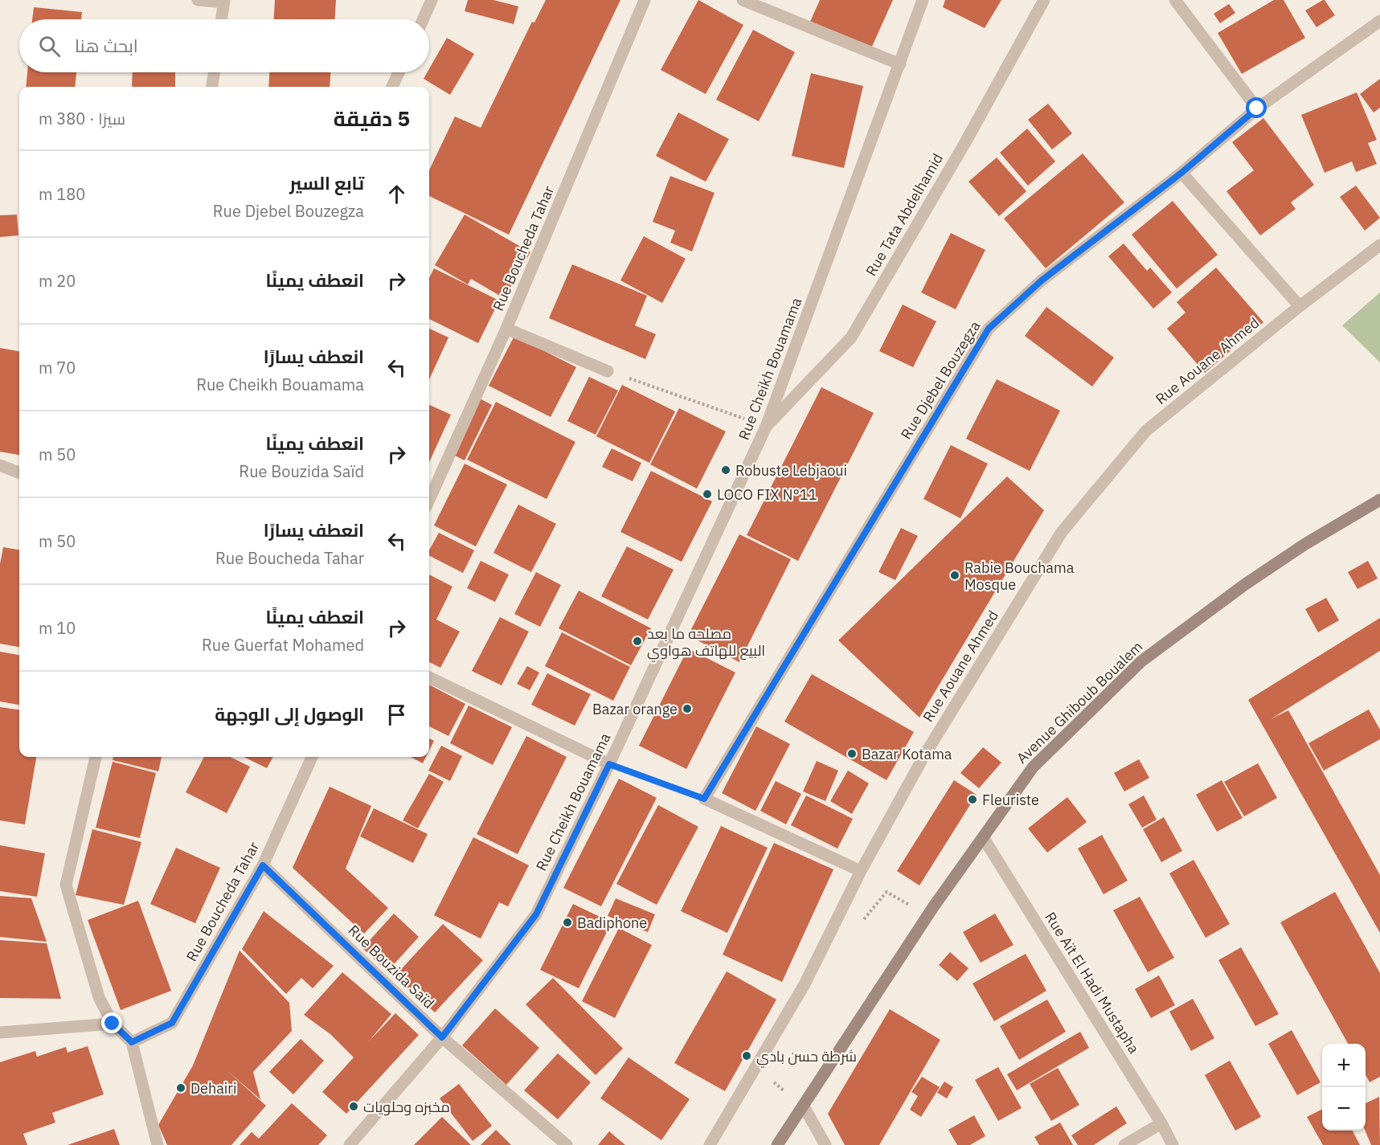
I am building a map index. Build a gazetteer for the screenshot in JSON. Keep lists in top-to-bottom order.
{
  "streets": {
    "main road": ["Avenue Ghiboub Boualem"],
    "street": [
      "Rue Tata Abdelhamid",
      "Rue Boucheda Tahar",
      "Rue Aouane Ahmed",
      "Rue Cheikh Bouamama",
      "Rue Djebel Bouzegza",
      "Rue Bouzida Saïd",
      "Rue Aït El Hadi Mustapha"
    ]
  },
  "crossings": [
    ["Rue Tata Abdelhamid", "Rue Cheikh Bouamama"],
    ["Rue Boucheda Tahar", "Rue Bouzida Saïd"],
    ["Rue Cheikh Bouamama", "Rue Bouzida Saïd"],
    ["Avenue Ghiboub Boualem", "Rue Aït El Hadi Mustapha"]
  ],
  "places": [
    "Robuste Lebjaoui",
    "LOCO FIX N°11",
    "Rabie Bouchama Mosque",
    "مصلحه ما بعد البيع للهاتف هواوي",
    "Bazar orange",
    "Bazar Kotama",
    "Fleuriste",
    "Badiphone",
    "شرطة حسن بادي",
    "Dehairi",
    "مخبزه وحلويات"
  ],
  "page": {
    "search": "ابحث هنا",
    "heading": ["5 دقيقة", "سيرًا · 380 m"],
    "list": [
      ["تابع السير", "Rue Djebel Bouzegza", "180 m"],
      ["انعطف يمينًا", "20 m"],
      ["انعطف يسارًا", "Rue Cheikh Bouamama", "70 m"],
      ["انعطف يمينًا", "Rue Bouzida Saïd", "50 m"],
      ["انعطف يسارًا", "Rue Boucheda Tahar", "50 m"],
      ["انعطف يمينًا", "Rue Guerfat Mohamed", "10 m"],
      "الوصول إلى الوجهة"
    ],
    "map_buttons": ["+", "−"]
  }
}
